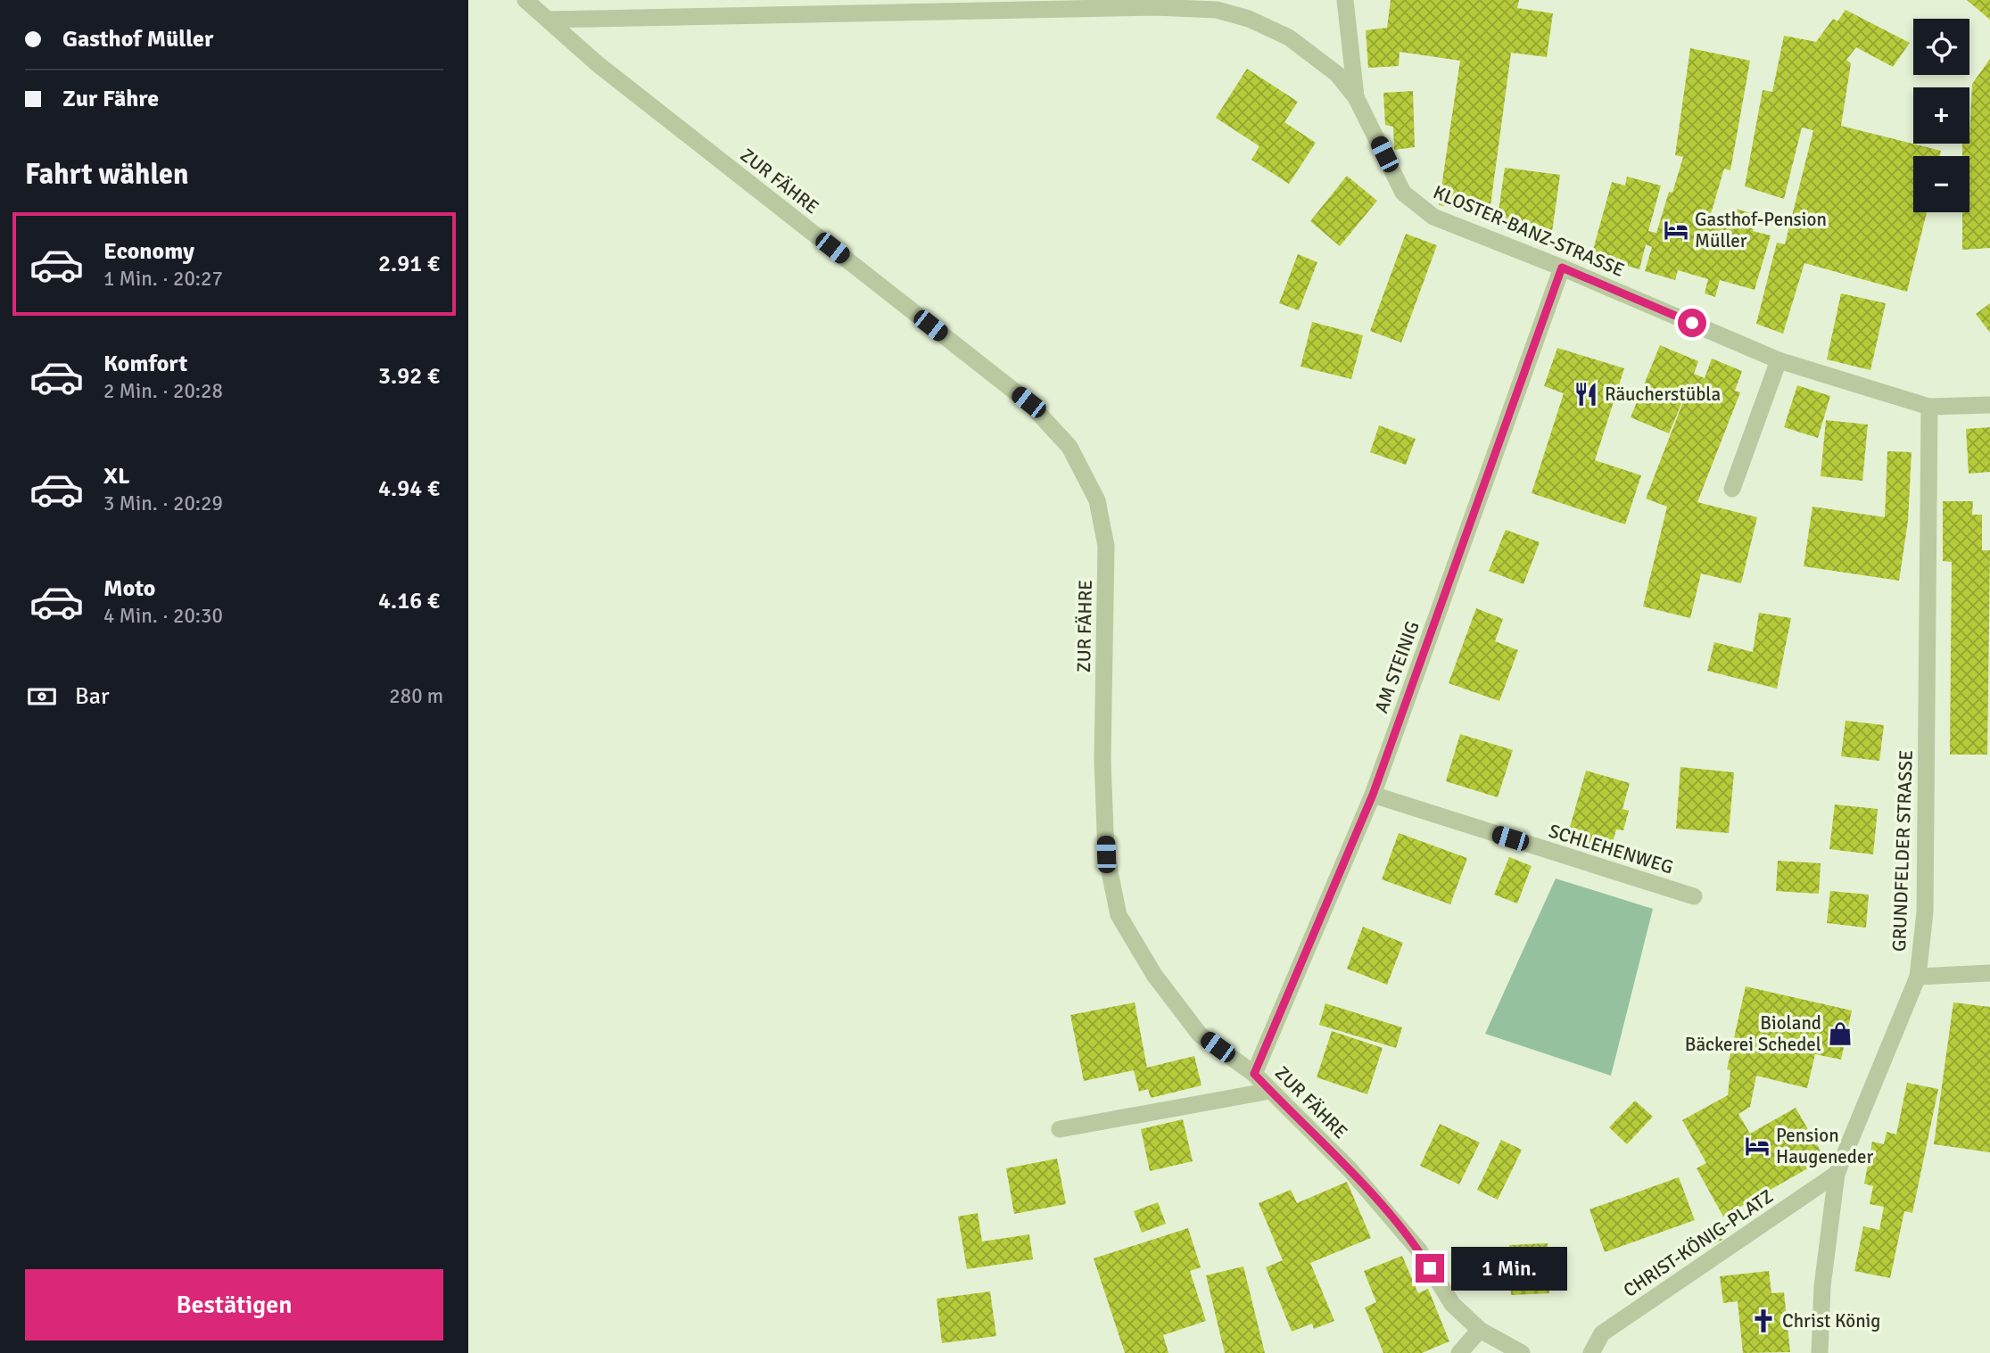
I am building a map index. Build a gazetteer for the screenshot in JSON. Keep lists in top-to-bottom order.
{
  "streets": {
    "street": [
      "ZUR FÄHRE",
      "KLOSTER-BANZ-STRASSE",
      "AM STEINIG",
      "SCHLEHENWEG",
      "GRUNDFELDER STRASSE",
      "CHRIST-KÖNIG-PLATZ"
    ]
  },
  "crossings": [
    ["ZUR FÄHRE", "KLOSTER-BANZ-STRASSE"],
    ["ZUR FÄHRE", "AM STEINIG"],
    ["KLOSTER-BANZ-STRASSE", "AM STEINIG"],
    ["KLOSTER-BANZ-STRASSE", "GRUNDFELDER STRASSE"],
    ["AM STEINIG", "SCHLEHENWEG"],
    ["GRUNDFELDER STRASSE", "CHRIST-KÖNIG-PLATZ"]
  ],
  "places": {
    "hotel": ["Gasthof-Pension Müller", "Pension Haugeneder"],
    "restaurant": ["Räucherstübla"],
    "shop": ["Bioland Bäckerei Schedel"],
    "church": ["Christ König"]
  },
  "page": {
    "banner": ["Gasthof Müller", "Zur Fähre"],
    "map_buttons": ["+", "−"],
    "heading": "Fahrt wählen",
    "list": [
      {
        "name": "Economy",
        "note": "1 Min. · 20:27",
        "value": "2.91 €"
      },
      {
        "name": "Komfort",
        "note": "2 Min. · 20:28",
        "value": "3.92 €"
      },
      {
        "name": "XL",
        "note": "3 Min. · 20:29",
        "value": "4.94 €"
      },
      {
        "name": "Moto",
        "note": "4 Min. · 20:30",
        "value": "4.16 €"
      }
    ],
    "pay": ["Bar", "280 m"],
    "bubble": "1 Min.",
    "buttons": "Bestätigen"
  }
}
